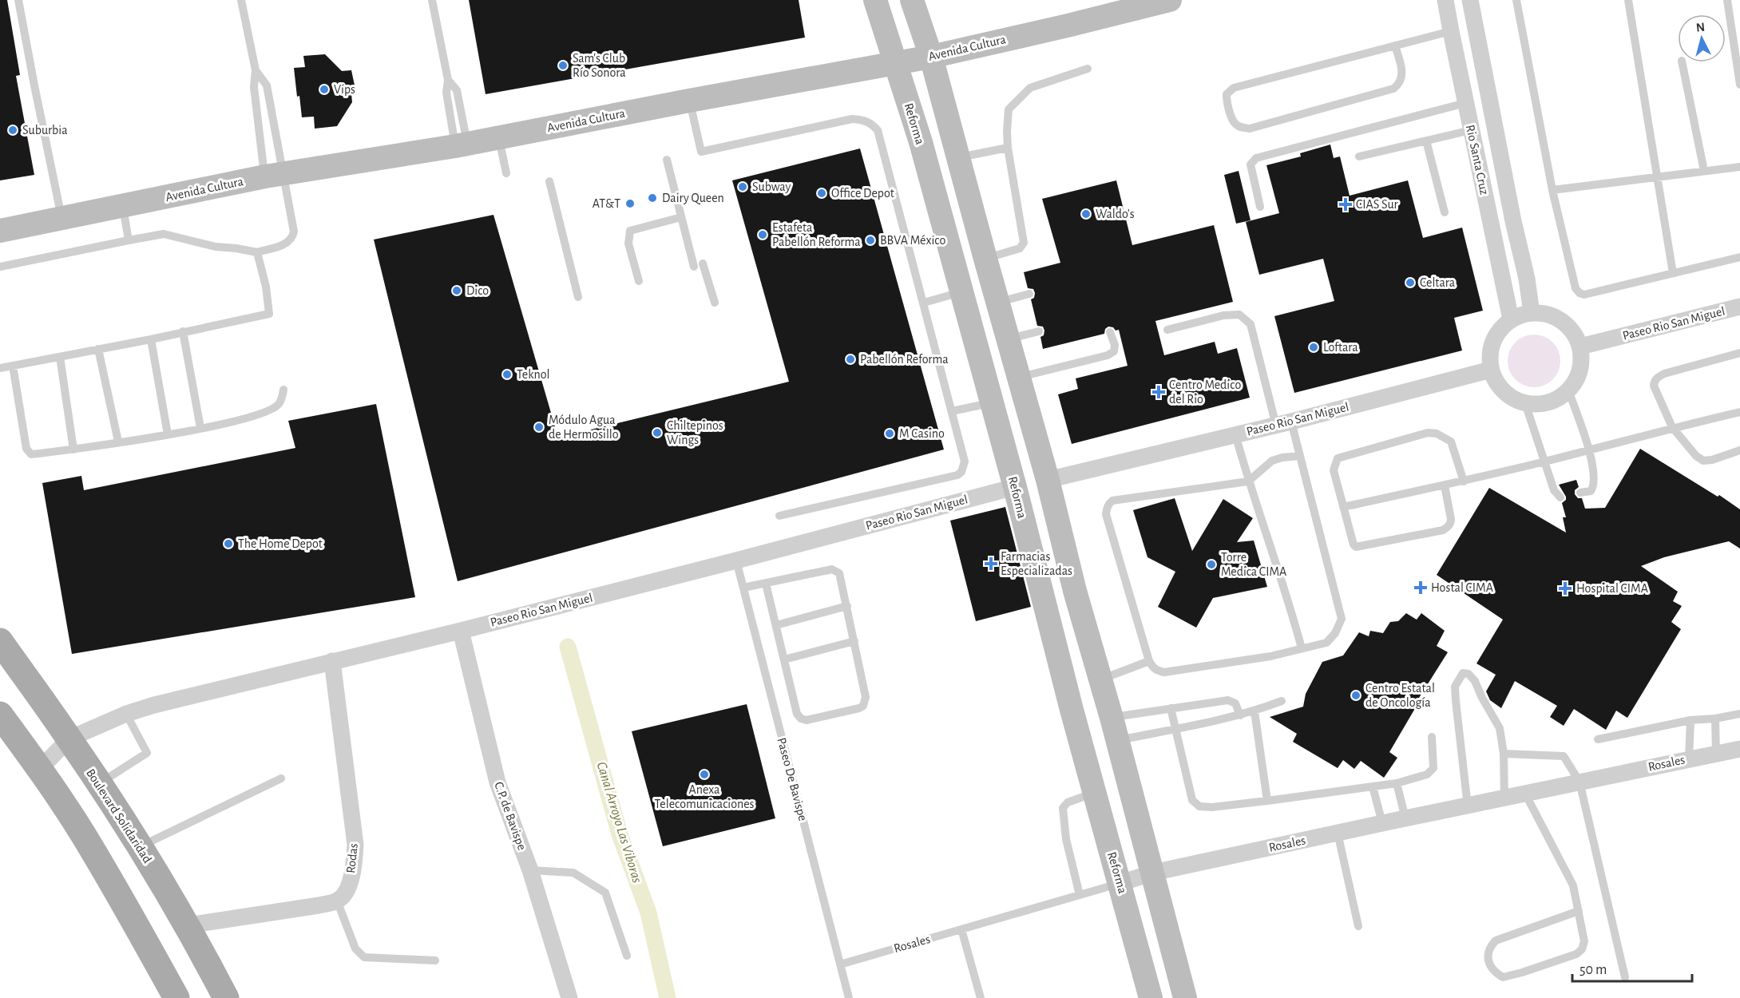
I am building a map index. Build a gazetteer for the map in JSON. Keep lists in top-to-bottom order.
{
  "streets": {
    "main road": ["Avenida Cultura", "Reforma", "Boulevard Solidaridad"],
    "street": [
      "Rio Santa Cruz",
      "Paseo Rio San Miguel",
      "Rosales",
      "C.P. de Bavispe",
      "Rodas"
    ],
    "lane": ["Paseo De Bavispe"]
  },
  "crossings": [
    ["Avenida Cultura", "Reforma"],
    ["Reforma", "Paseo Rio San Miguel"],
    ["Reforma", "Rosales"],
    ["Rio Santa Cruz", "Paseo Rio San Miguel"],
    ["Paseo Rio San Miguel", "Paseo De Bavispe"],
    ["Paseo Rio San Miguel", "Boulevard Solidaridad"],
    ["Paseo Rio San Miguel", "C.P. de Bavispe"],
    ["Paseo Rio San Miguel", "Rodas"],
    ["Rosales", "Paseo De Bavispe"]
  ],
  "water": ["Canal Arroyo Las Viboras"],
  "places": {
    "other": [
      "Sam's Club Río Sonora",
      "Vips",
      "Suburbia",
      "Subway",
      "Office Depot",
      "Dairy Queen",
      "AT&T",
      "Waldo's",
      "Estafeta Pabellón Reforma",
      "BBVA México",
      "Celtara",
      "Dico",
      "Loftara",
      "Pabellón Reforma",
      "Teknol",
      "Módulo Agua de Hermosillo",
      "Chiltepinos Wings",
      "M Casino",
      "The Home Depot",
      "Torre Medica CIMA",
      "Centro Estatal de Oncología",
      "Anexa Telecomunicaciones"
    ],
    "health": [
      "CIAS Sur",
      "Centro Medico del Rio",
      "Farmacias Especializadas",
      "Hostal CIMA",
      "Hospital CIMA"
    ]
  },
  "scale_bar": "50 m",
  "north": "top"
}
